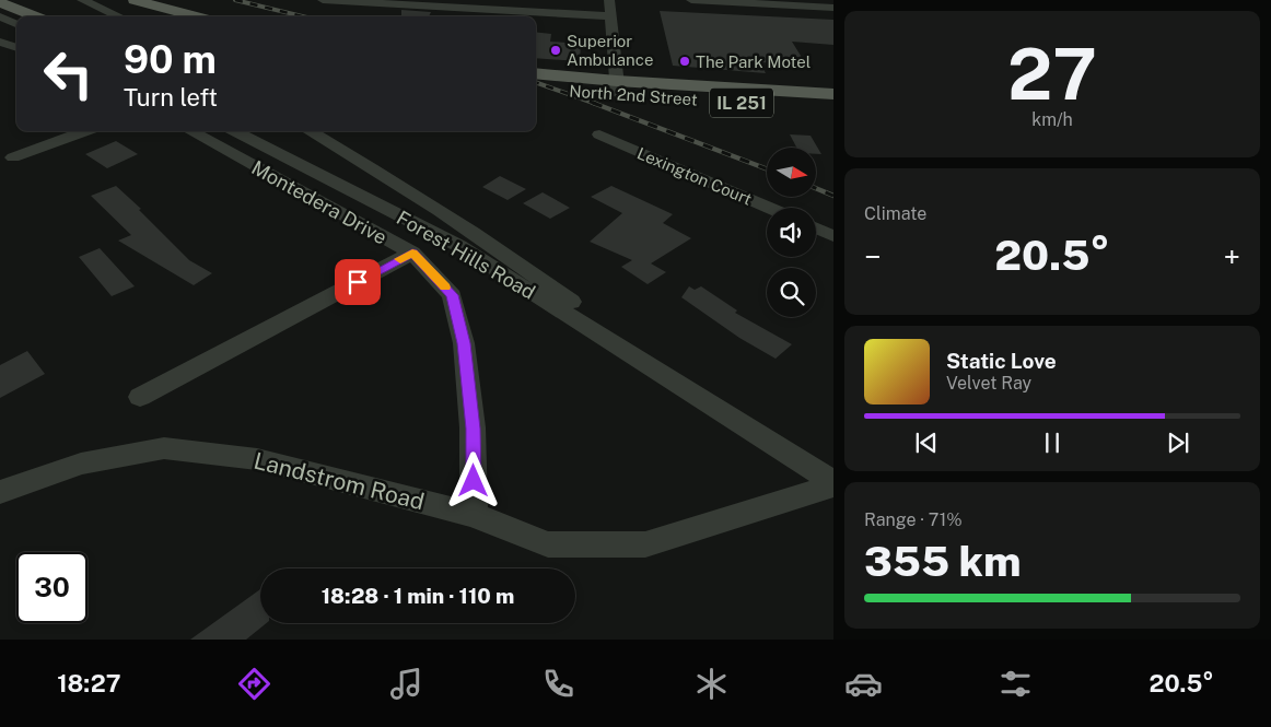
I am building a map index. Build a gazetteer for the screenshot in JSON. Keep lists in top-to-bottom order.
{
  "streets": {
    "main road": ["North 2nd Street", "IL 251"],
    "street": [
      "Lexington Court",
      "Montedera Drive",
      "Forest Hills Road",
      "Landstrom Road"
    ]
  },
  "crossings": [
    ["Montedera Drive", "Landstrom Road"],
    ["Forest Hills Road", "Landstrom Road"]
  ],
  "places": ["Superior Ambulance", "The Park Motel"],
  "north": "right",
  "page": {
    "tile": [
      ["27", "km/h"],
      "Climate",
      ["Range · 71%", "355 km"]
    ],
    "turn": ["90 m", "Turn left"],
    "heat": ["−", "20.5°", "+"],
    "song": ["Static Love", "Velvet Ray"],
    "limit": "30",
    "trip": "18:28 · 1 min · 110 m",
    "tabs": ["18:27", "20.5°"]
  }
}
